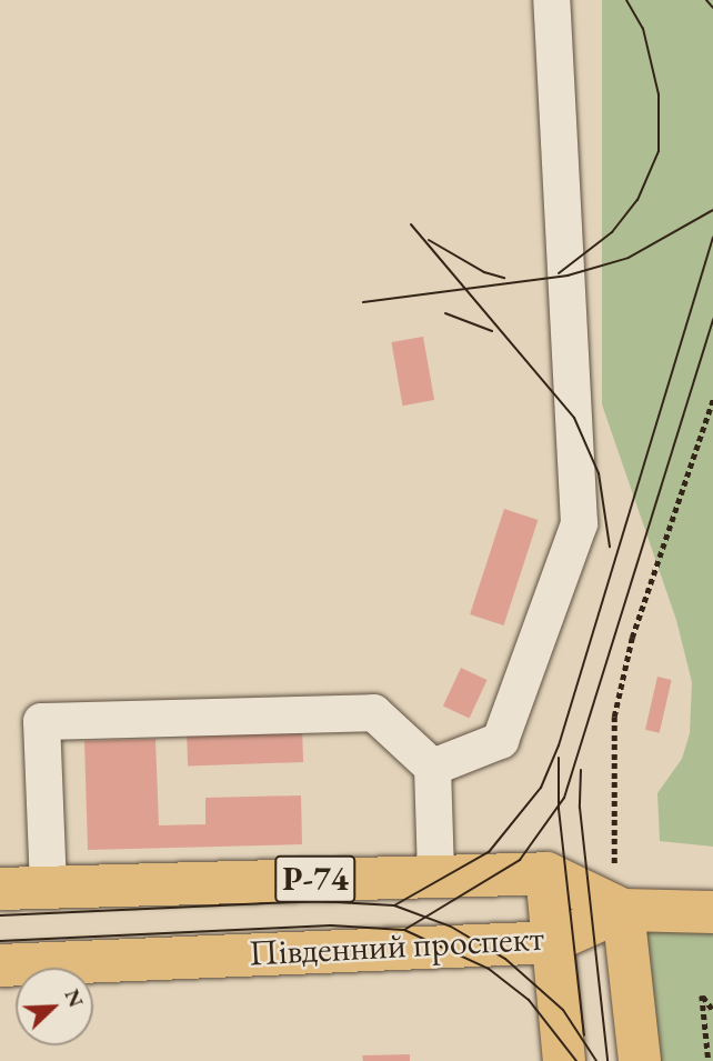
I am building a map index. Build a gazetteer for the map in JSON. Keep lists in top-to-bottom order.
{
  "streets": {
    "main road": ["Р-74", "Південний проспект"]
  },
  "crossings": [
    ["Р-74", "Південний проспект"]
  ],
  "north": "top right"
}
